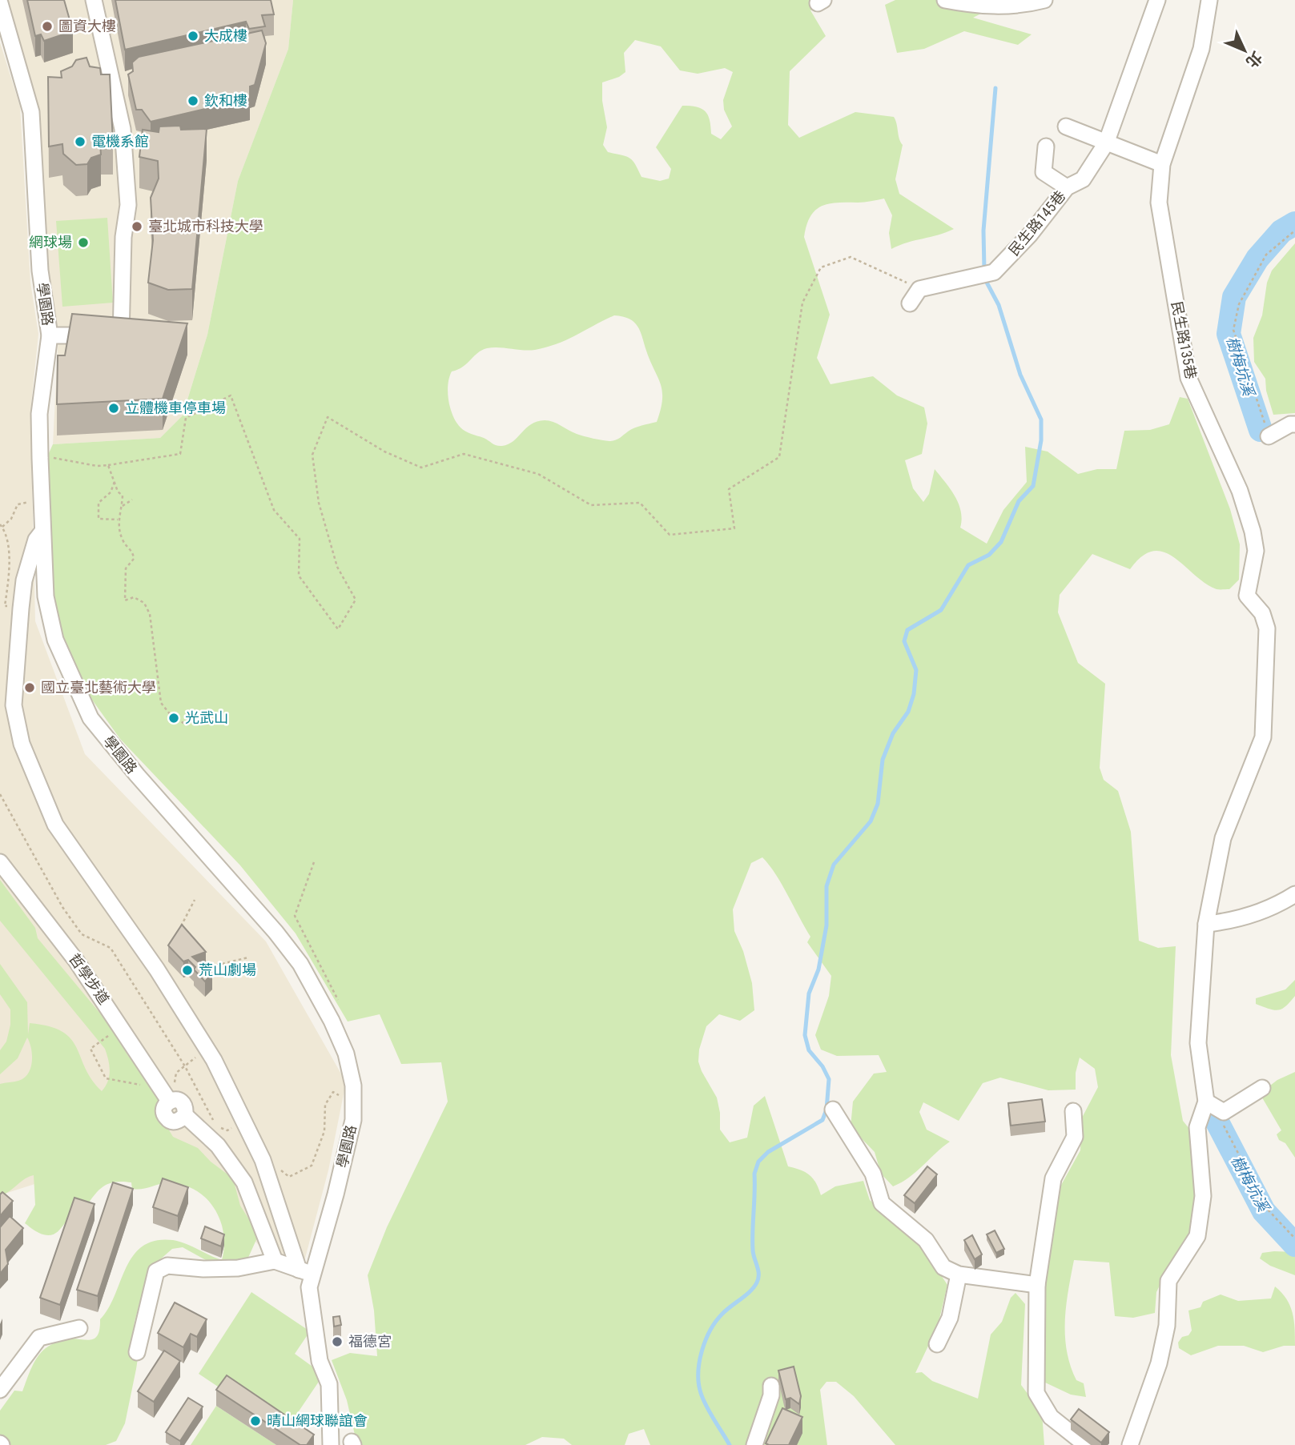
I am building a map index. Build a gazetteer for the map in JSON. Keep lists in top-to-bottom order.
{
  "streets": {
    "street": [
      "民生路145巷",
      "學園路",
      "民生路135巷",
      "哲學步道"
    ]
  },
  "water": ["樹梅坑溪"],
  "places": [
    "圖資大樓",
    "大成樓",
    "欽和樓",
    "電機系館",
    "臺北城市科技大學",
    "網球場",
    "立體機車停車場",
    "國立臺北藝術大學",
    "光武山",
    "荒山劇場",
    "福德宮",
    "晴山網球聯誼會"
  ],
  "north": "bottom right"
}
